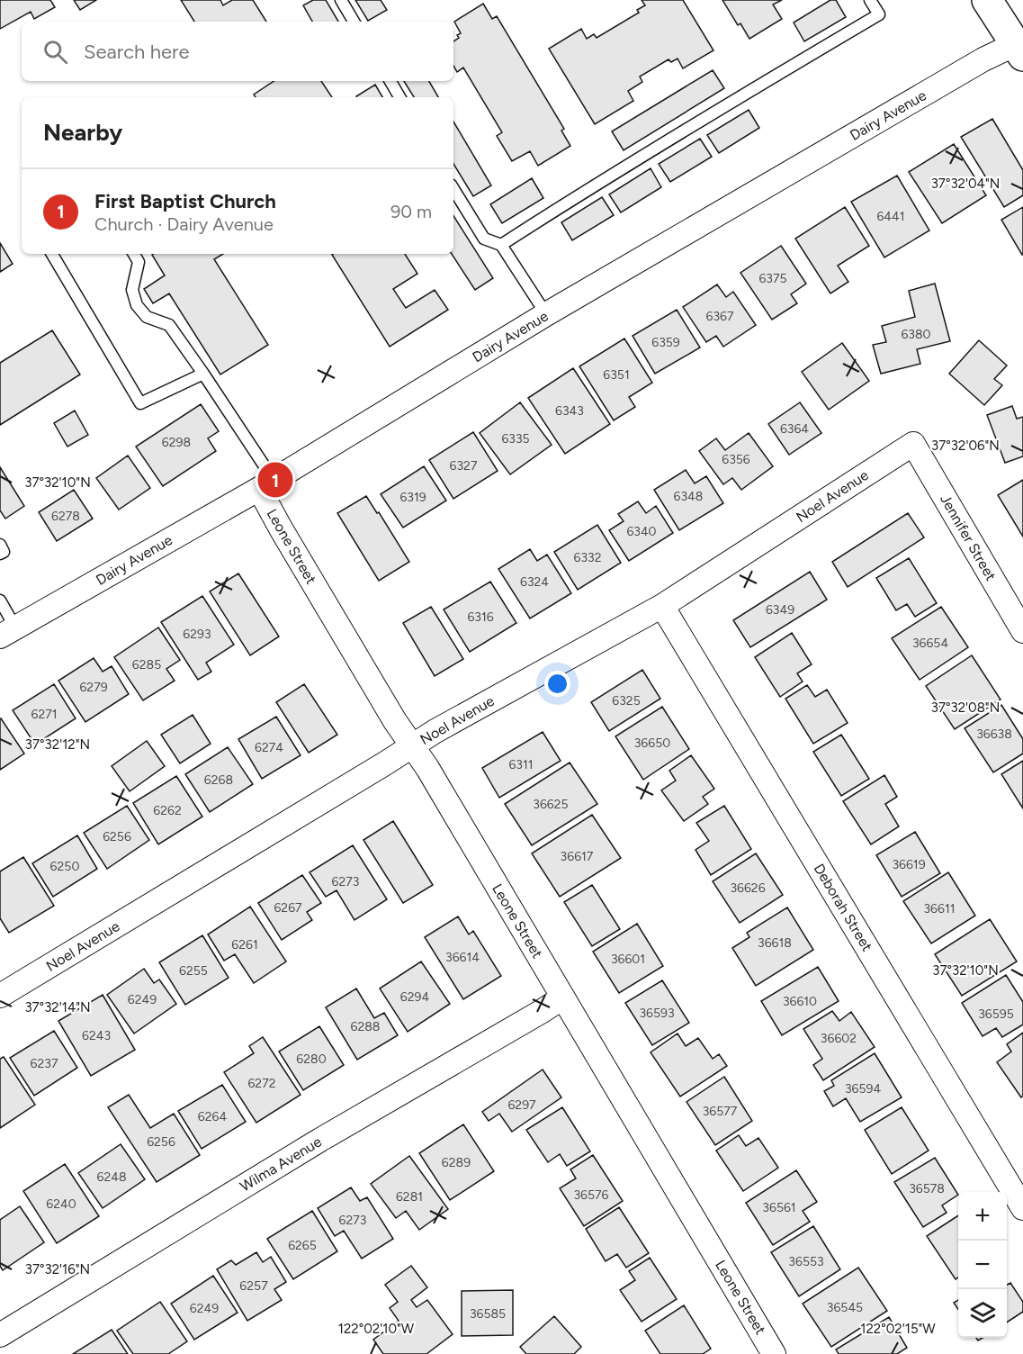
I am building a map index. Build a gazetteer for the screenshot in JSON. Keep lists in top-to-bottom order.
{
  "streets": {
    "street": [
      "Dairy Avenue",
      "Noel Avenue",
      "Jennifer Street",
      "Leone Street",
      "Deborah Street",
      "Wilma Avenue"
    ]
  },
  "crossings": [
    ["Dairy Avenue", "Leone Street"],
    ["Noel Avenue", "Jennifer Street"],
    ["Noel Avenue", "Leone Street"],
    ["Noel Avenue", "Deborah Street"],
    ["Leone Street", "Wilma Avenue"]
  ],
  "house_numbers": [
    "6441",
    "6375",
    "6367",
    "6380",
    "6359",
    "6351",
    "6343",
    "6364",
    "6335",
    "6298",
    "6356",
    "6327",
    "6348",
    "6319",
    "6278",
    "6340",
    "6332",
    "6324",
    "6349",
    "6316",
    "6293",
    "36654",
    "6285",
    "6279",
    "6325",
    "6271",
    "36638",
    "36650",
    "6274",
    "6311",
    "6268",
    "36625",
    "6262",
    "6256",
    "36617",
    "36619",
    "6250",
    "6273",
    "36626",
    "6267",
    "36611",
    "36618",
    "6261",
    "36614",
    "36601",
    "6255",
    "6294",
    "6249",
    "36610",
    "36593",
    "36595",
    "6288",
    "6243",
    "36602",
    "6280",
    "6237",
    "6272",
    "36594",
    "6297",
    "36577",
    "6264",
    "6256",
    "6289",
    "6248",
    "36578",
    "36576",
    "6281",
    "6240",
    "36561",
    "6273",
    "6265",
    "36553",
    "6257",
    "36545",
    "6249",
    "36585"
  ],
  "page": {
    "search": "Search here",
    "heading": "Nearby",
    "list": [
      {
        "mark": "1",
        "name": "First Baptist Church",
        "note": "Church · Dairy Avenue",
        "value": "90 m"
      }
    ],
    "pins": "1",
    "map_buttons": ["+", "−"]
  },
  "coordinates": [
    "37°32'04\"N",
    "37°32'06\"N",
    "37°32'10\"N",
    "37°32'08\"N",
    "37°32'12\"N",
    "37°32'14\"N",
    "37°32'16\"N",
    "122°02'10\"W",
    "122°02'15\"W"
  ]
}
